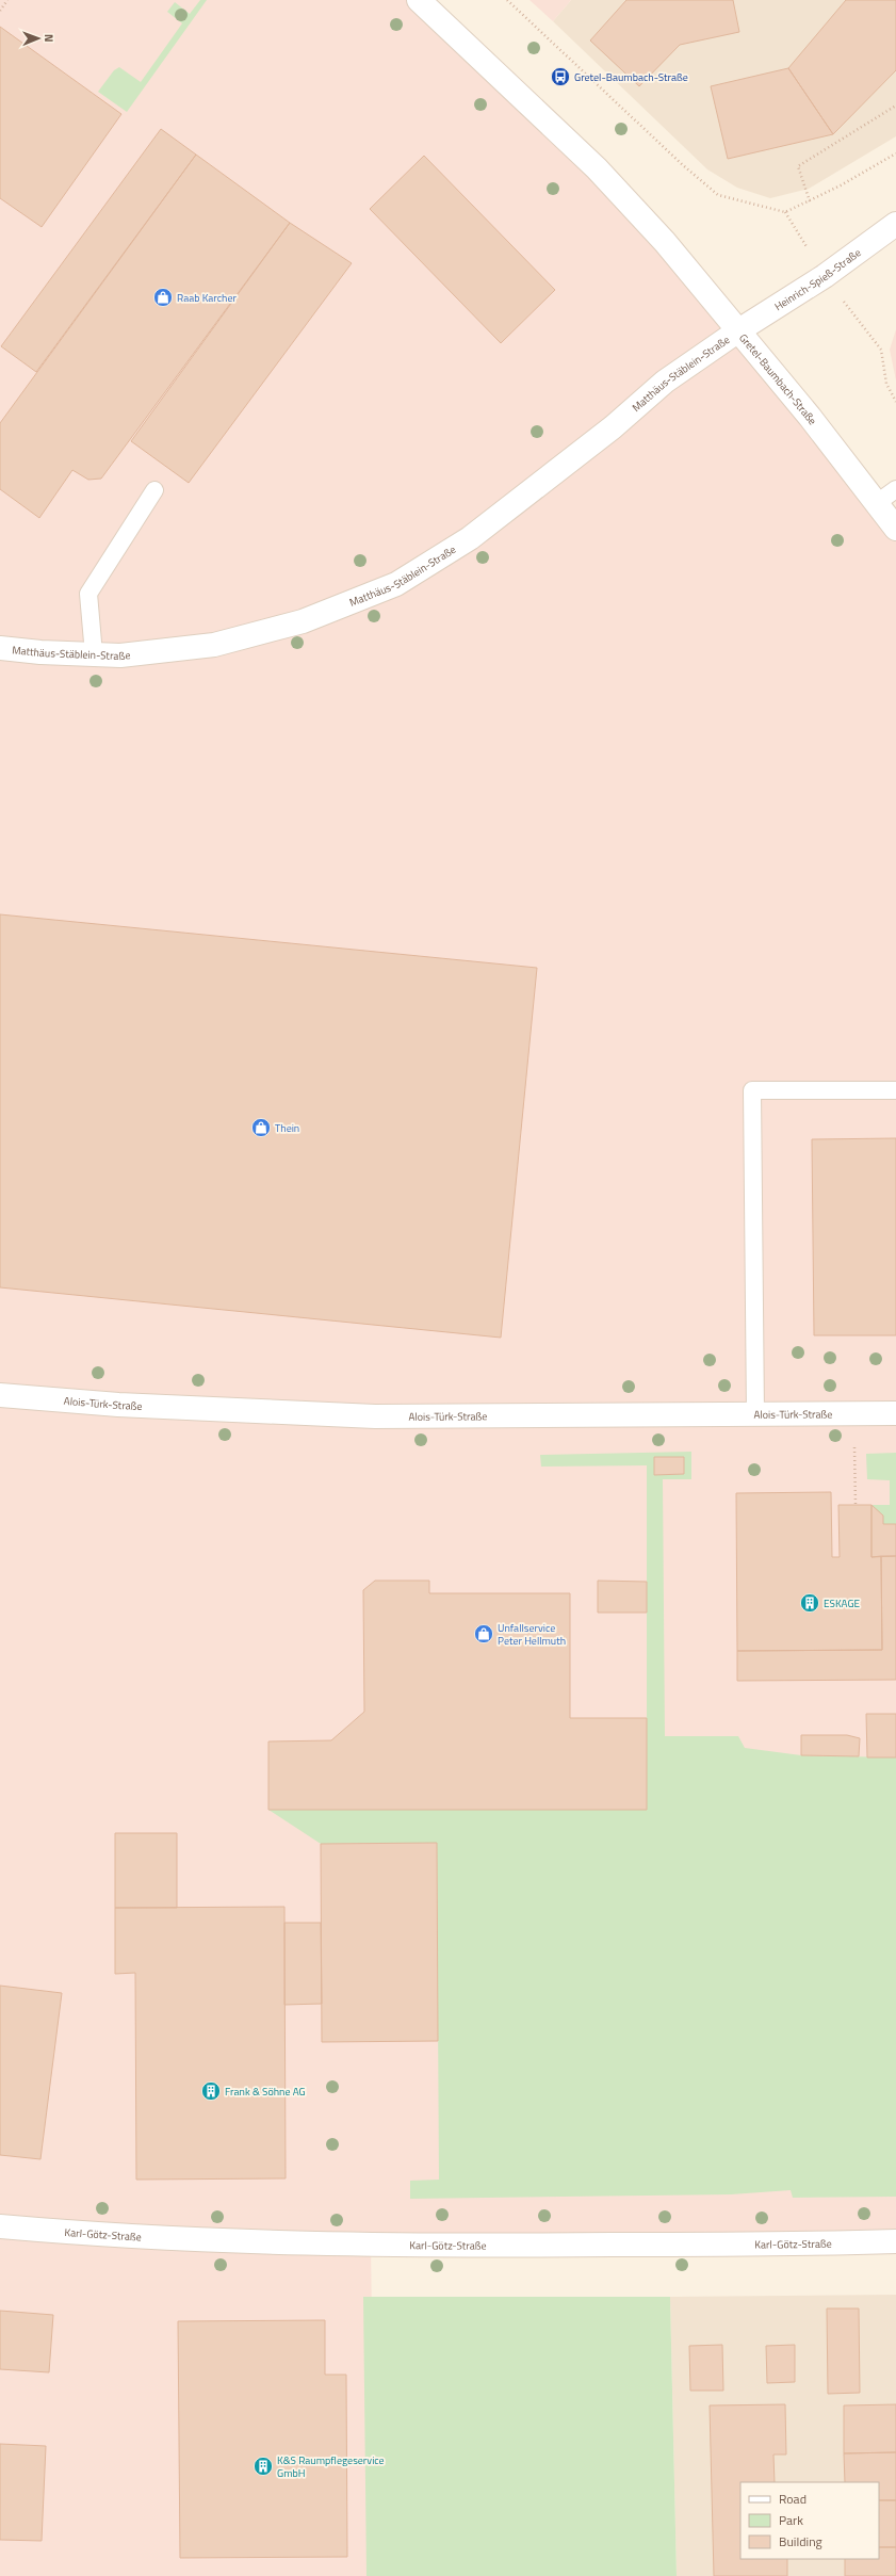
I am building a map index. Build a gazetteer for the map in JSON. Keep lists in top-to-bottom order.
{
  "streets": {
    "street": [
      "Heinrich-Spieß-Straße",
      "Matthäus-Stäblein-Straße",
      "Gretel-Baumbach-Straße",
      "Alois-Türk-Straße",
      "Karl-Götz-Straße"
    ]
  },
  "crossings": [
    ["Heinrich-Spieß-Straße", "Matthäus-Stäblein-Straße"],
    ["Heinrich-Spieß-Straße", "Gretel-Baumbach-Straße"],
    ["Matthäus-Stäblein-Straße", "Gretel-Baumbach-Straße"]
  ],
  "places": {
    "bus stop": ["Gretel-Baumbach-Straße"],
    "shop": ["Raab Karcher", "Thein", "Unfallservice Peter Hellmuth"],
    "building": ["ESKAGE", "Frank & Söhne AG", "K&S Raumpflegeservice GmbH"]
  },
  "legend": ["Road", "Park", "Building"],
  "north": "right"
}
